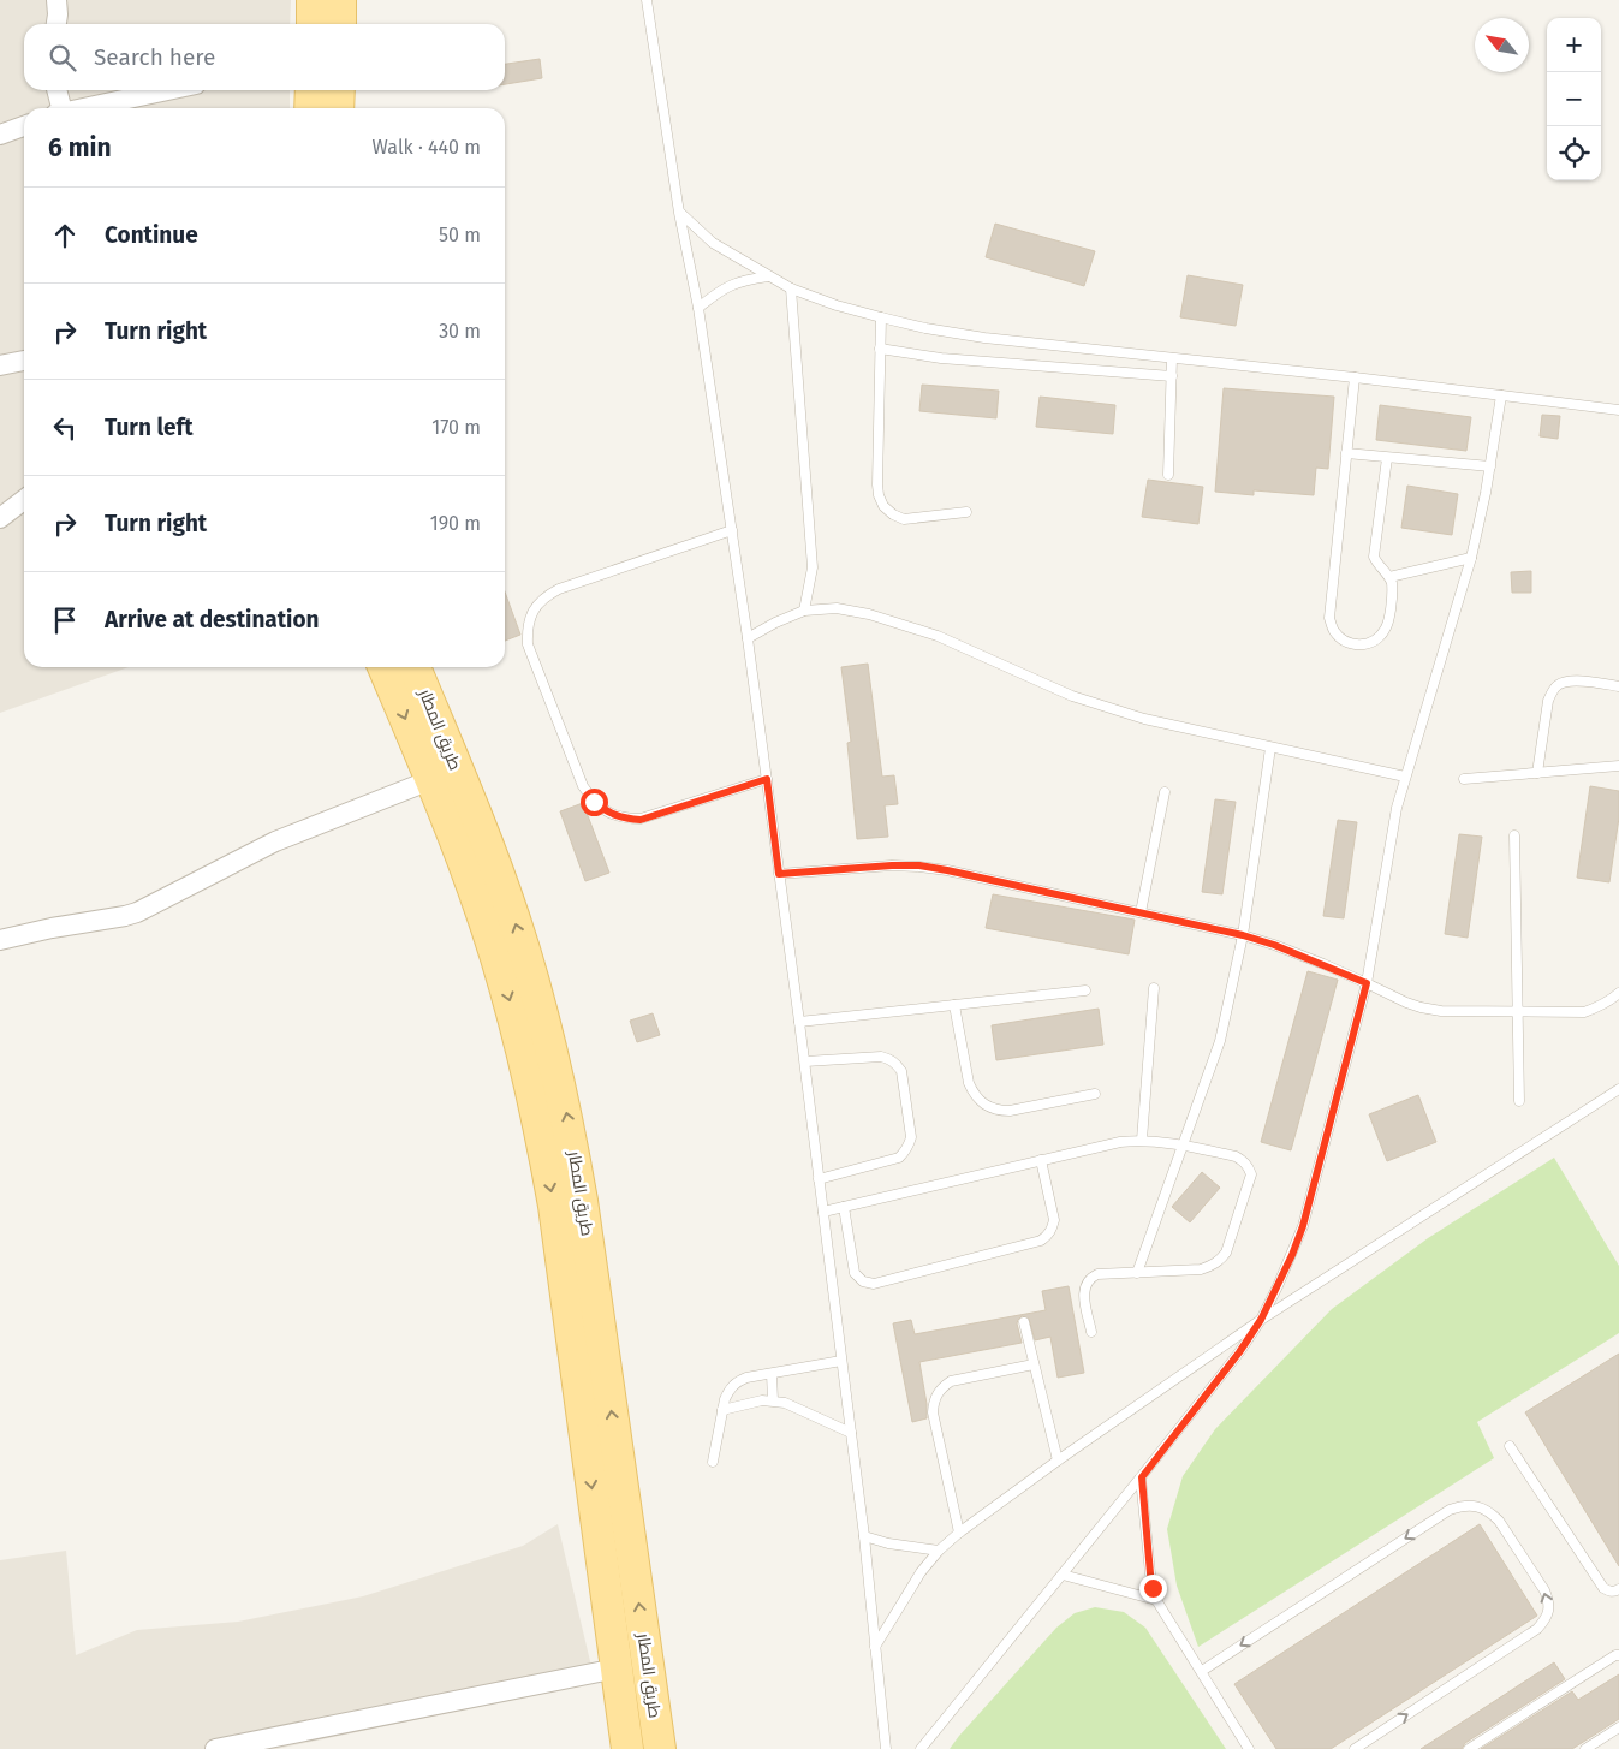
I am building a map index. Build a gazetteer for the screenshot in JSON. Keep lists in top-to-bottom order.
{
  "streets": {
    "main road": ["طريق المطار"]
  },
  "north": "top left",
  "page": {
    "map_buttons": ["+", "−"],
    "search": "Search here",
    "heading": ["6 min", "Walk · 440 m"],
    "list": [
      ["Continue", "50 m"],
      ["Turn right", "30 m"],
      ["Turn left", "170 m"],
      ["Turn right", "190 m"],
      "Arrive at destination"
    ]
  }
}
